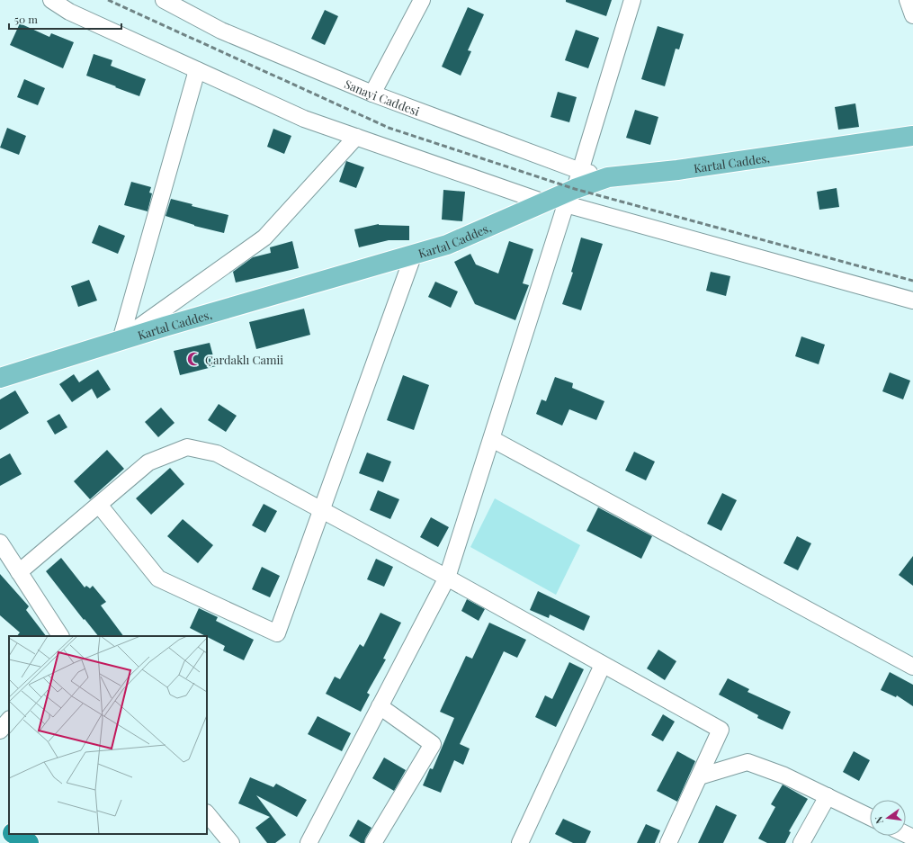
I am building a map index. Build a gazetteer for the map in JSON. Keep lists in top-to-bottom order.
{
  "streets": {
    "main road": ["Kartal Caddes,"],
    "street": ["Sanayi Caddesi"]
  },
  "crossings": [
    ["Sanayi Caddesi", "Kartal Caddes,"]
  ],
  "places": {
    "mosque": ["Çardaklı Camii"]
  },
  "scale_bar": "50 m",
  "north": "left"
}
